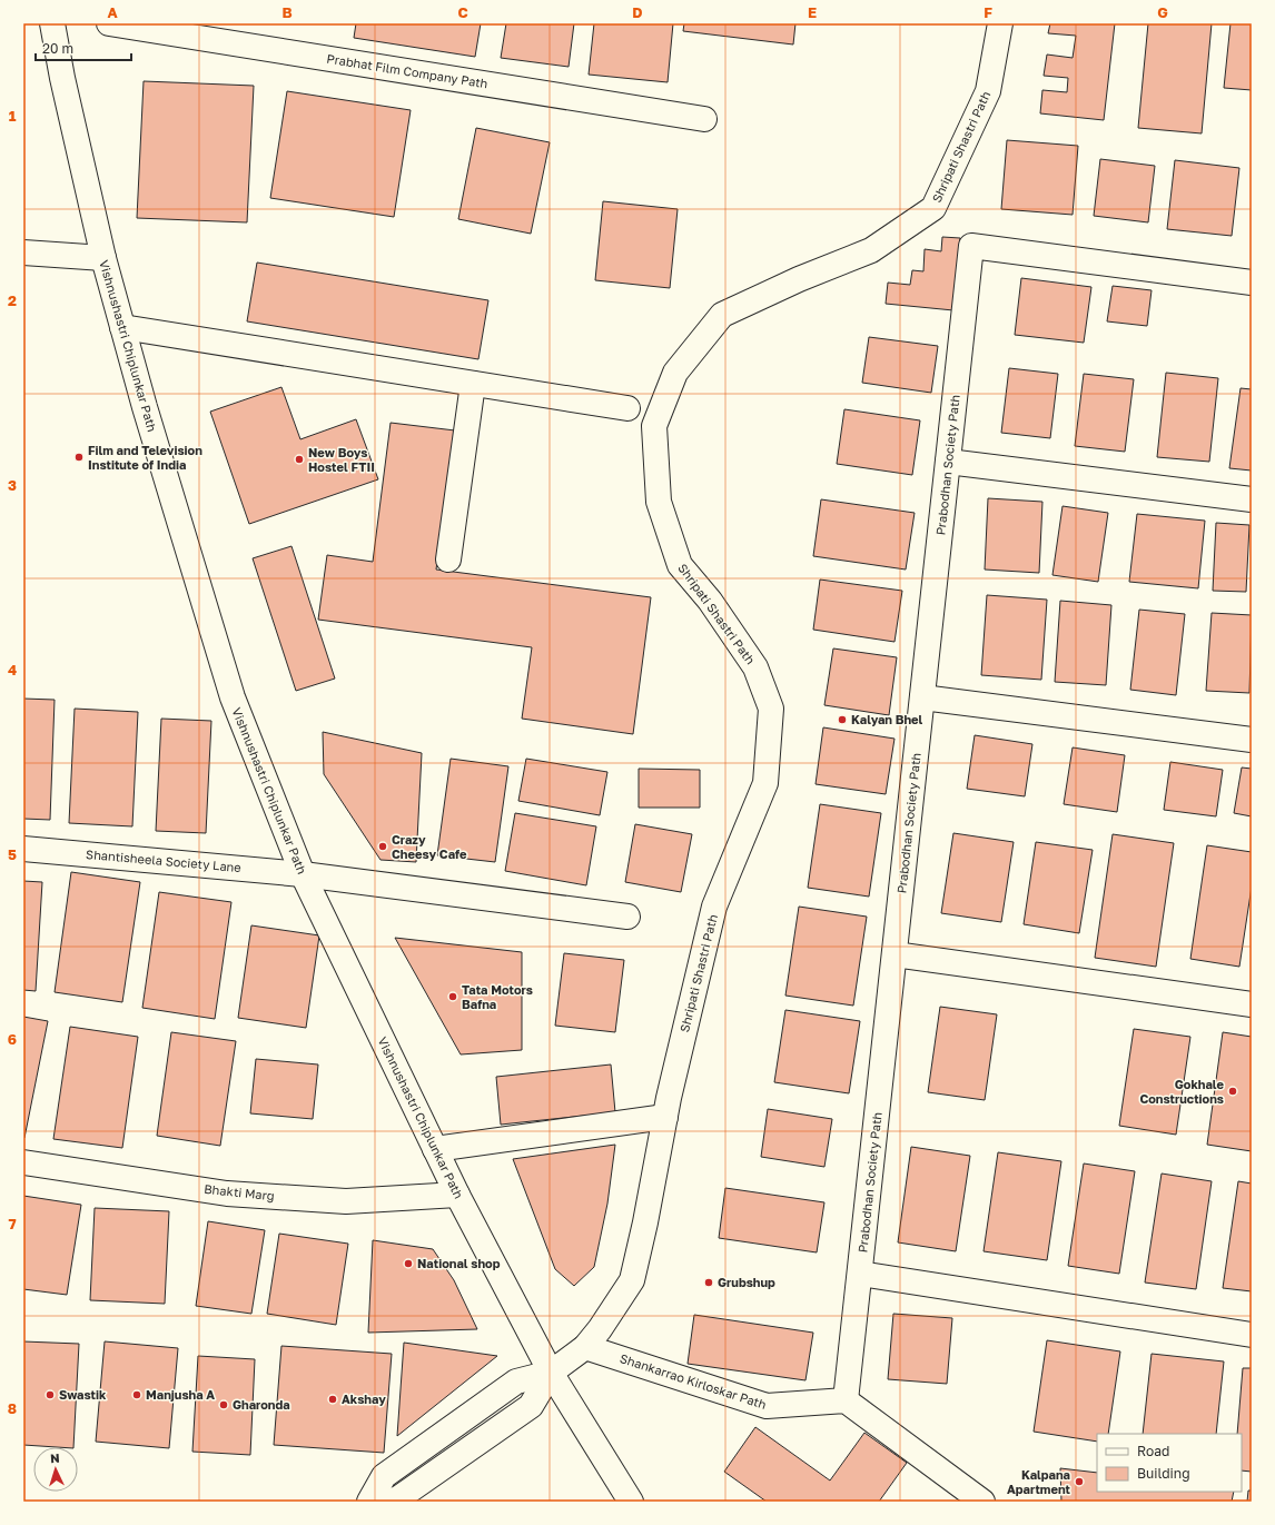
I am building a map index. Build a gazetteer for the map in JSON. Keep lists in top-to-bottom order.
{
  "streets": {
    "street": [
      "Prabhat Film Company Path",
      "Shripati Shastri Path",
      "Vishnushastri Chiplunkar Path",
      "Prabodhan Society Path",
      "Shantisheela Society Lane",
      "Bhakti Marg",
      "Shankarrao Kirloskar Path"
    ]
  },
  "crossings": [
    ["Shripati Shastri Path", "Vishnushastri Chiplunkar Path"],
    ["Shripati Shastri Path", "Shankarrao Kirloskar Path"],
    ["Vishnushastri Chiplunkar Path", "Shantisheela Society Lane"],
    ["Vishnushastri Chiplunkar Path", "Bhakti Marg"],
    ["Prabodhan Society Path", "Shankarrao Kirloskar Path"]
  ],
  "places": [
    "Film and Television Institute of India",
    "New Boys Hostel FTII",
    "Kalyan Bhel",
    "Crazy Cheesy Cafe",
    "Tata Motors Bafna",
    "Gokhale Constructions",
    "National shop",
    "Grubshup",
    "Swastik",
    "Manjusha A",
    "Akshay",
    "Gharonda",
    "Kalpana Apartment"
  ],
  "legend": ["Road", "Building"],
  "scale_bar": "20 m",
  "north": "top",
  "grid": {
    "columns": [
      "A",
      "B",
      "C",
      "D",
      "E",
      "F",
      "G"
    ],
    "rows": [
      "1",
      "2",
      "3",
      "4",
      "5",
      "6",
      "7",
      "8"
    ]
  }
}
